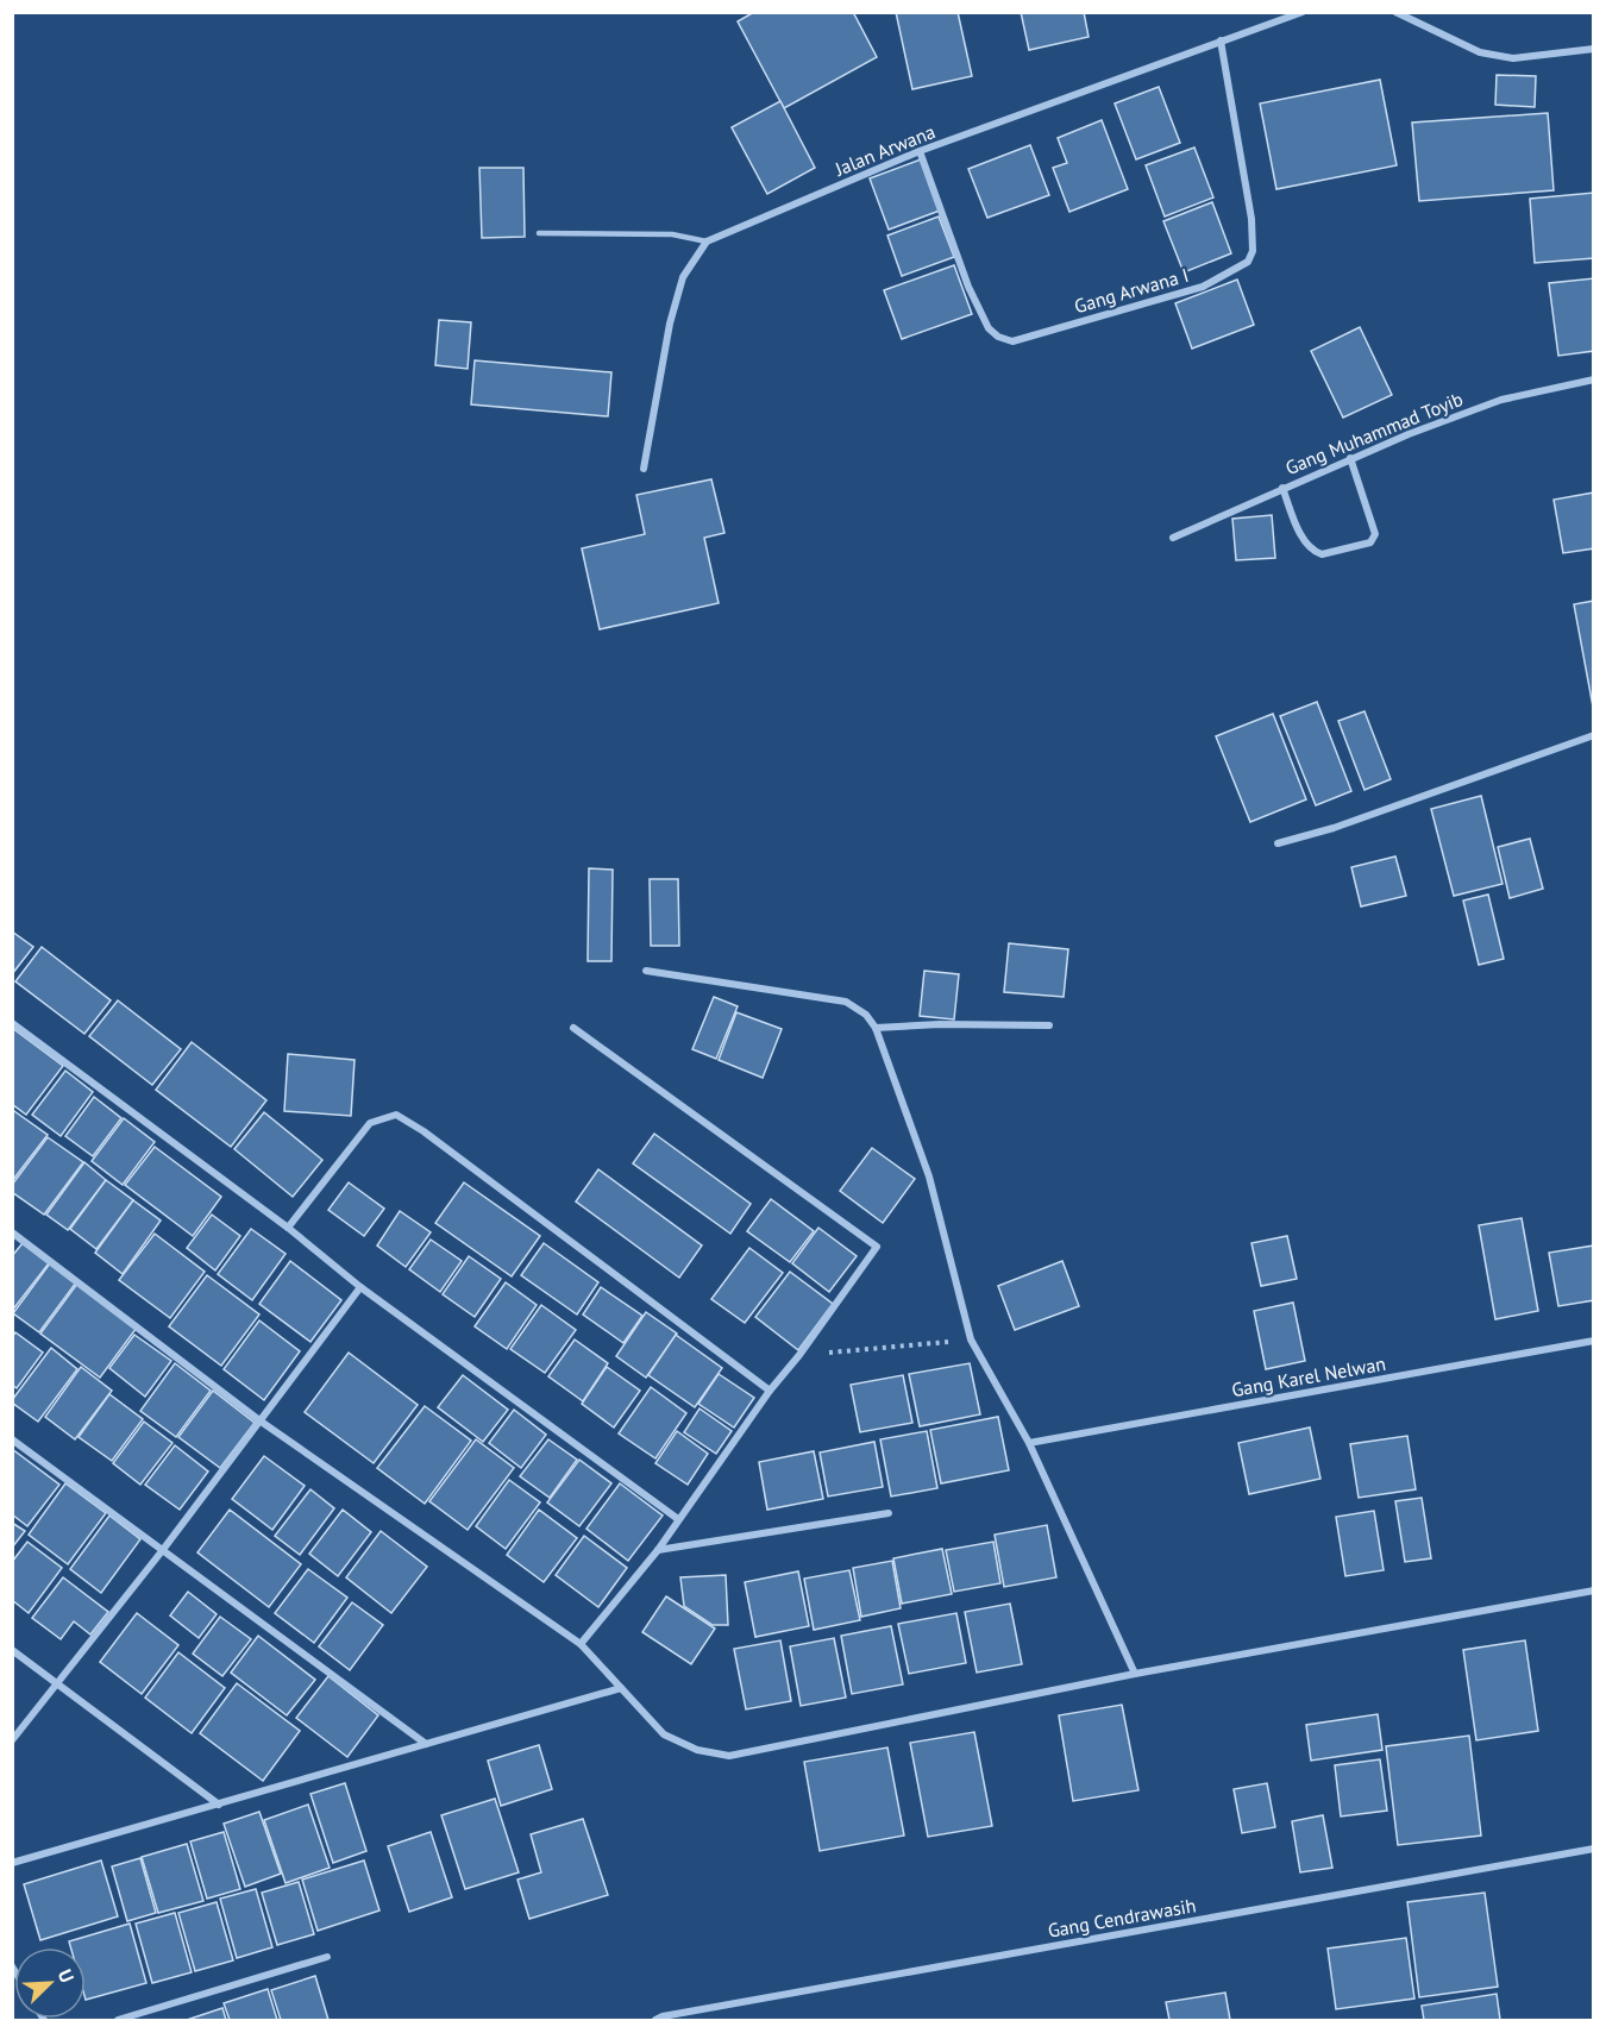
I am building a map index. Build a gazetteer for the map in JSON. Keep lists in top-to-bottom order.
{
  "streets": {
    "street": [
      "Jalan Arwana",
      "Gang Arwana I",
      "Gang Muhammad Toyib",
      "Gang Karel Nelwan",
      "Gang Cendrawasih"
    ]
  },
  "crossings": [
    ["Jalan Arwana", "Gang Arwana I"]
  ],
  "north": "top right"
}
